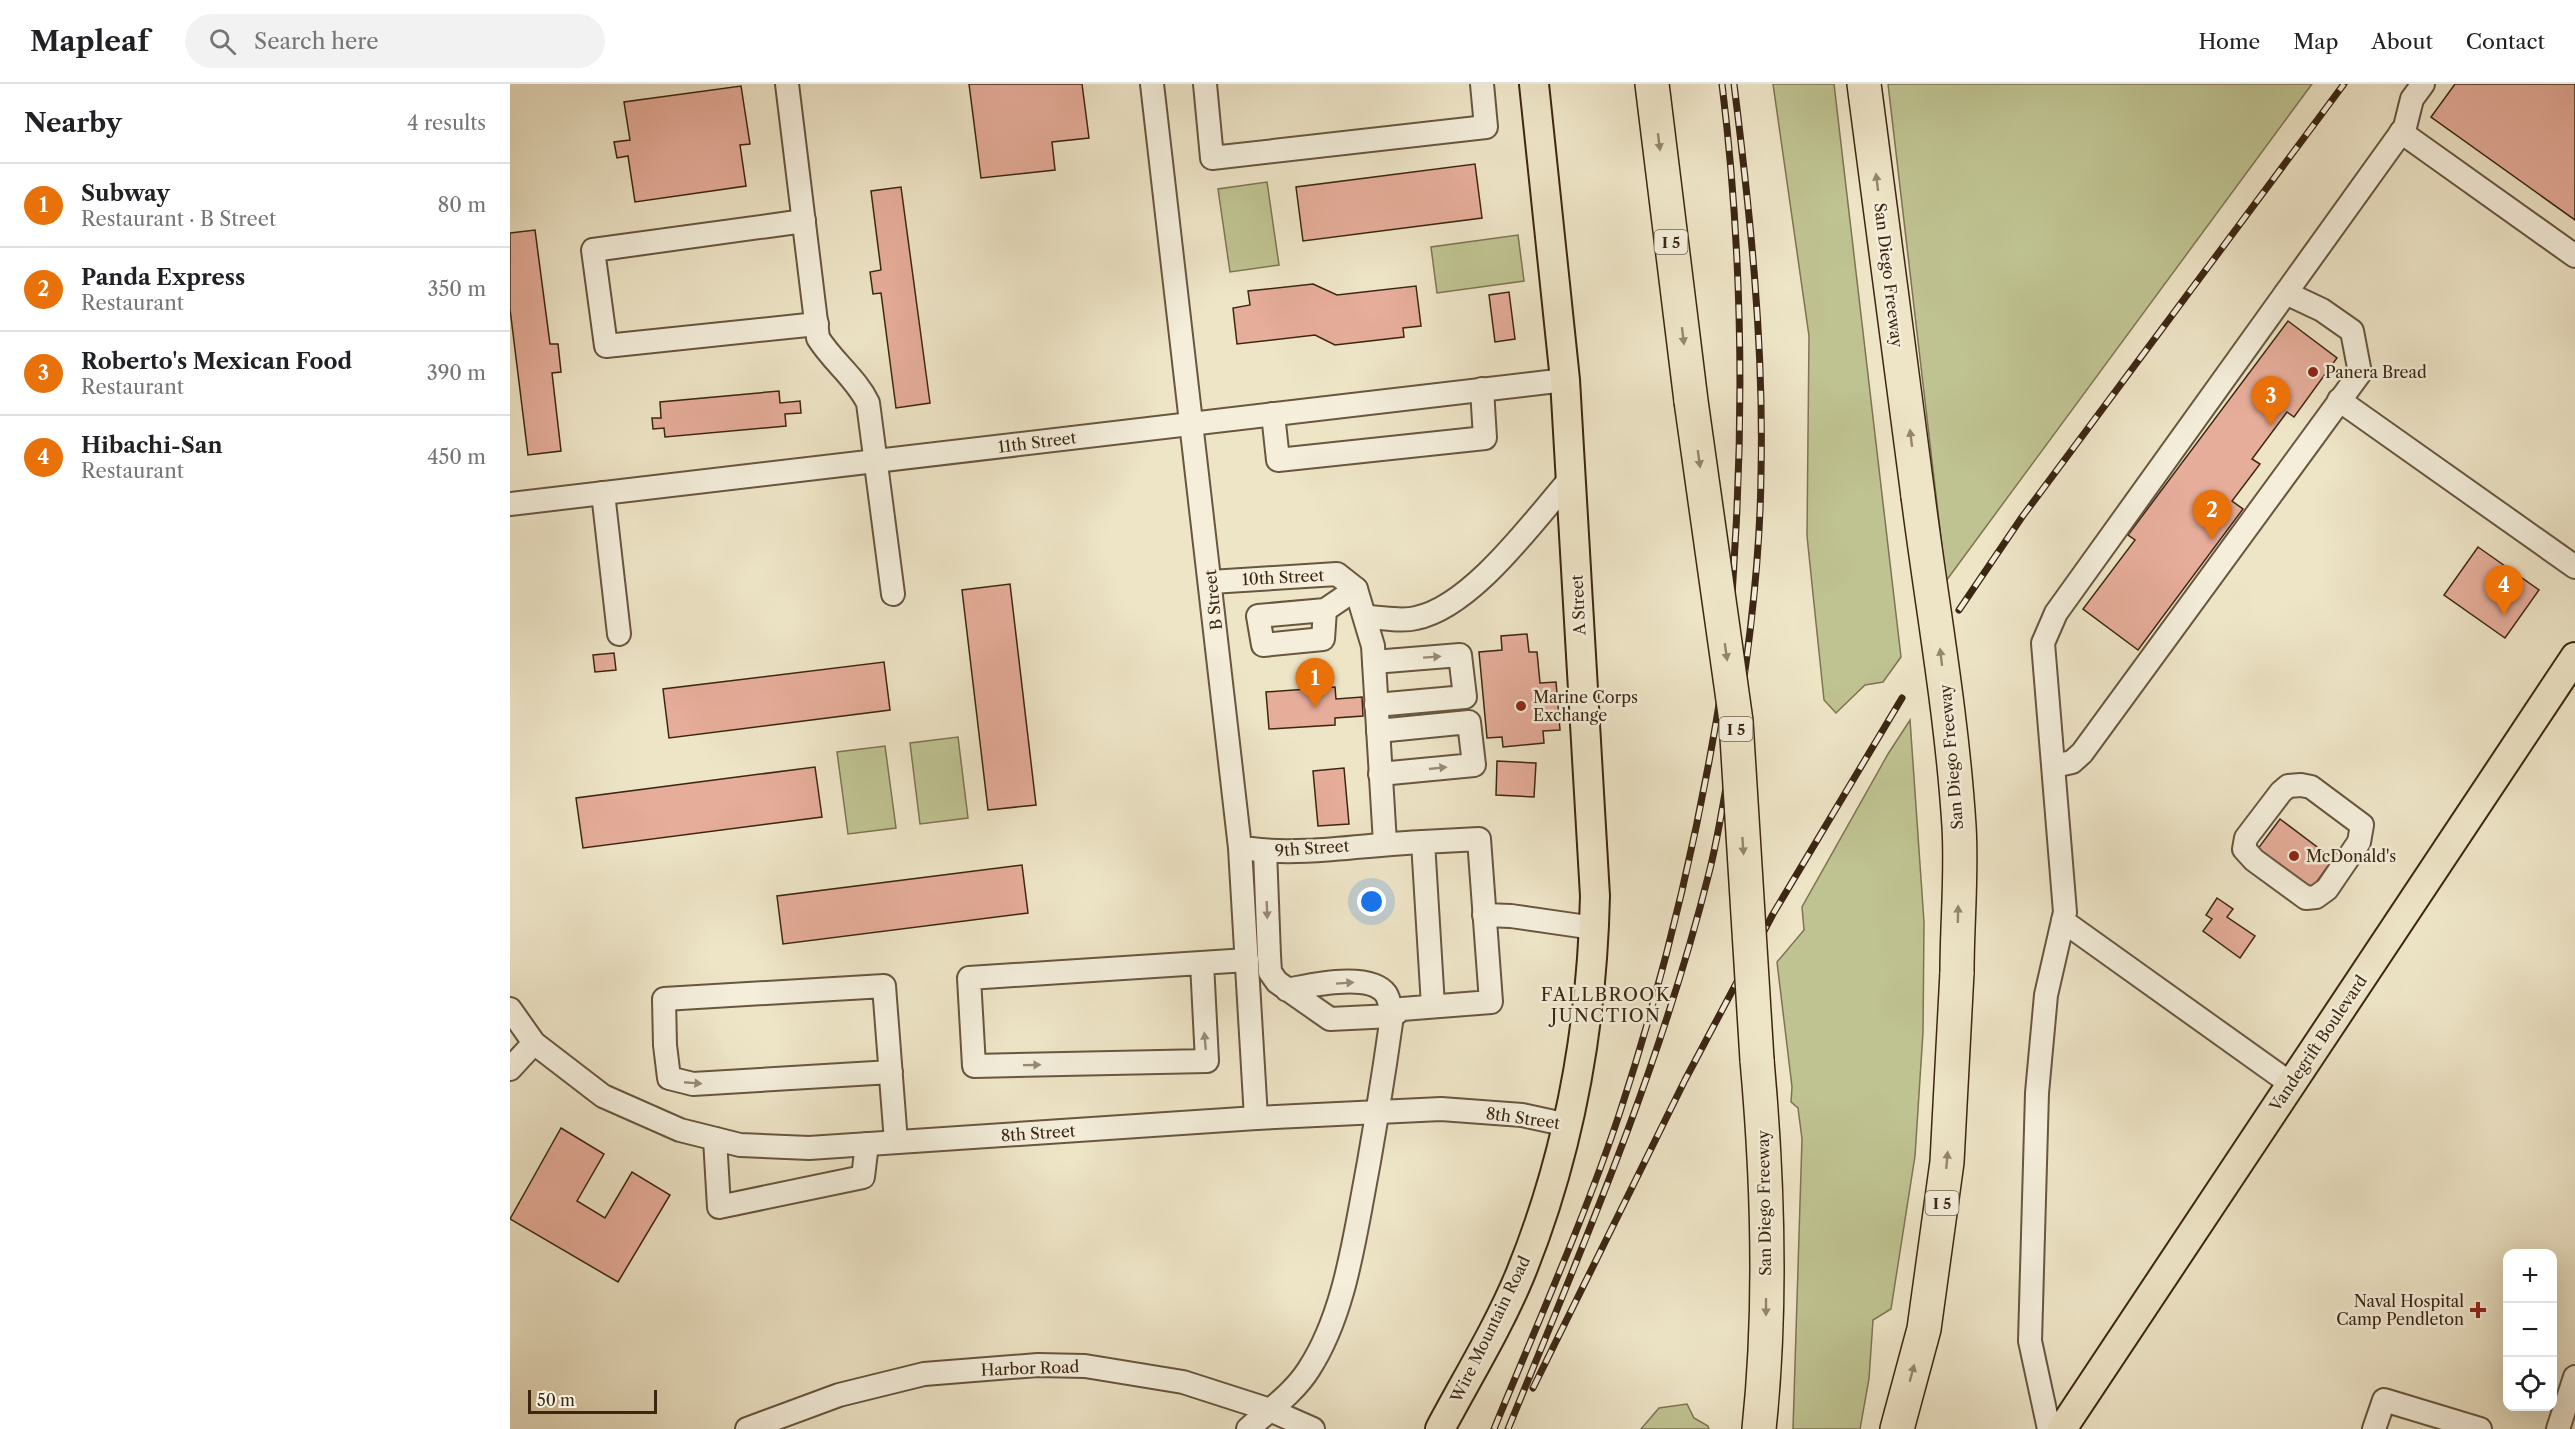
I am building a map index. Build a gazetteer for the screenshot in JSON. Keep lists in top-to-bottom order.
{
  "streets": {
    "highway": ["I 5", "San Diego Freeway"],
    "main road": ["A Street", "Vandegrift Boulevard", "Wire Mountain Road"],
    "street": [
      "11th Street",
      "10th Street",
      "B Street",
      "9th Street",
      "8th Street",
      "Harbor Road"
    ]
  },
  "crossings": [
    ["11th Street", "B Street"],
    ["11th Street", "A Street"],
    ["10th Street", "B Street"],
    ["B Street", "9th Street"],
    ["B Street", "8th Street"],
    ["A Street", "8th Street"],
    ["A Street", "Wire Mountain Road"],
    ["8th Street", "Wire Mountain Road"]
  ],
  "districts": ["FALLBROOK JUNCTION"],
  "places": {
    "other": ["Panera Bread", "Marine Corps Exchange", "McDonald's"],
    "health": ["Naval Hospital Camp Pendleton"]
  },
  "scale_bar": "50 m",
  "page": {
    "header": "Mapleaf",
    "search": "Search here",
    "nav": [
      "Home",
      "Map",
      "About",
      "Contact"
    ],
    "heading": ["Nearby", "4 results"],
    "list": [
      {
        "mark": "1",
        "name": "Subway",
        "note": "Restaurant · B Street",
        "value": "80 m"
      },
      {
        "mark": "2",
        "name": "Panda Express",
        "note": "Restaurant",
        "value": "350 m"
      },
      {
        "mark": "3",
        "name": "Roberto's Mexican Food",
        "note": "Restaurant",
        "value": "390 m"
      },
      {
        "mark": "4",
        "name": "Hibachi-San",
        "note": "Restaurant",
        "value": "450 m"
      }
    ],
    "pins": [
      "3",
      "2",
      "4",
      "1"
    ],
    "map_buttons": ["+", "−"],
    "scale": "50 m"
  }
}
